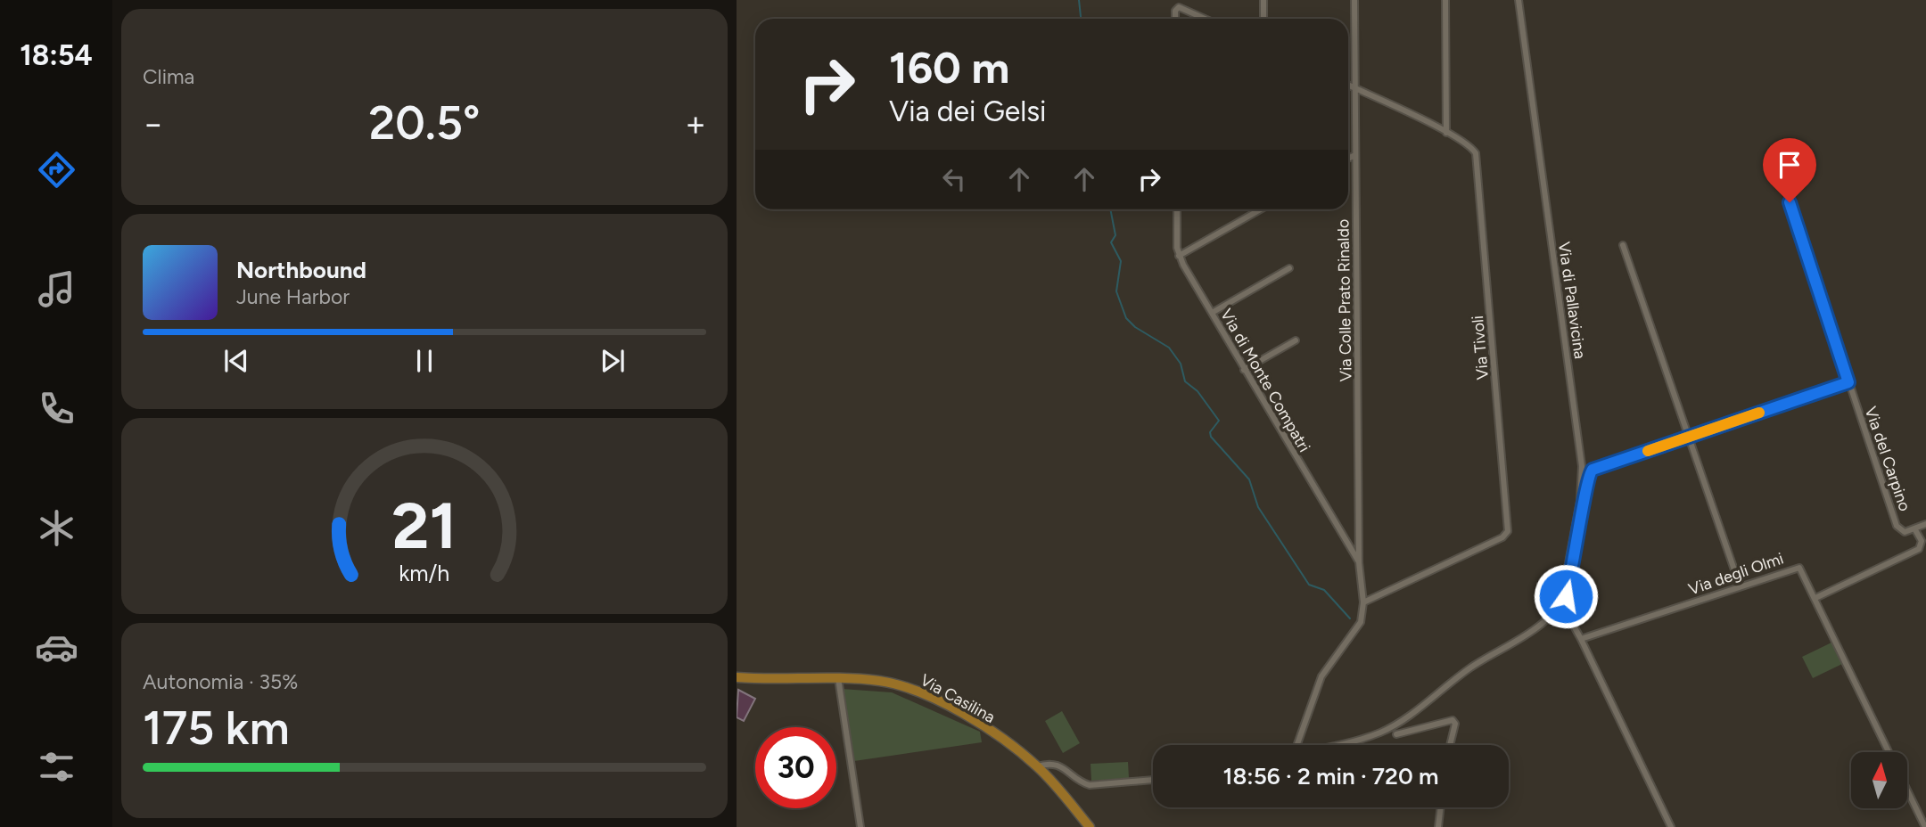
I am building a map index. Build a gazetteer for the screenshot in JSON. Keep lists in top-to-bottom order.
{
  "streets": {
    "main road": ["Via Casilina"],
    "street": [
      "Via Colle Prato Rinaldo",
      "Via di Pallavicina",
      "Via Tivoli",
      "Via di Monte Compatri",
      "Via del Carpino",
      "Via degli Olmi"
    ]
  },
  "crossings": [
    ["Via Colle Prato Rinaldo", "Via Tivoli"],
    ["Via Colle Prato Rinaldo", "Via di Monte Compatri"]
  ],
  "north": "top",
  "page": {
    "tabs": "18:54",
    "tile": [
      "Clima",
      ["Autonomia · 35%", "175 km"]
    ],
    "turn": ["160 m", "Via dei Gelsi"],
    "heat": ["−", "20.5°", "+"],
    "song": ["Northbound", "June Harbor"],
    "limit": "30",
    "trip": "18:56 · 2 min · 720 m",
    "gauge": ["21", "km/h"]
  }
}
